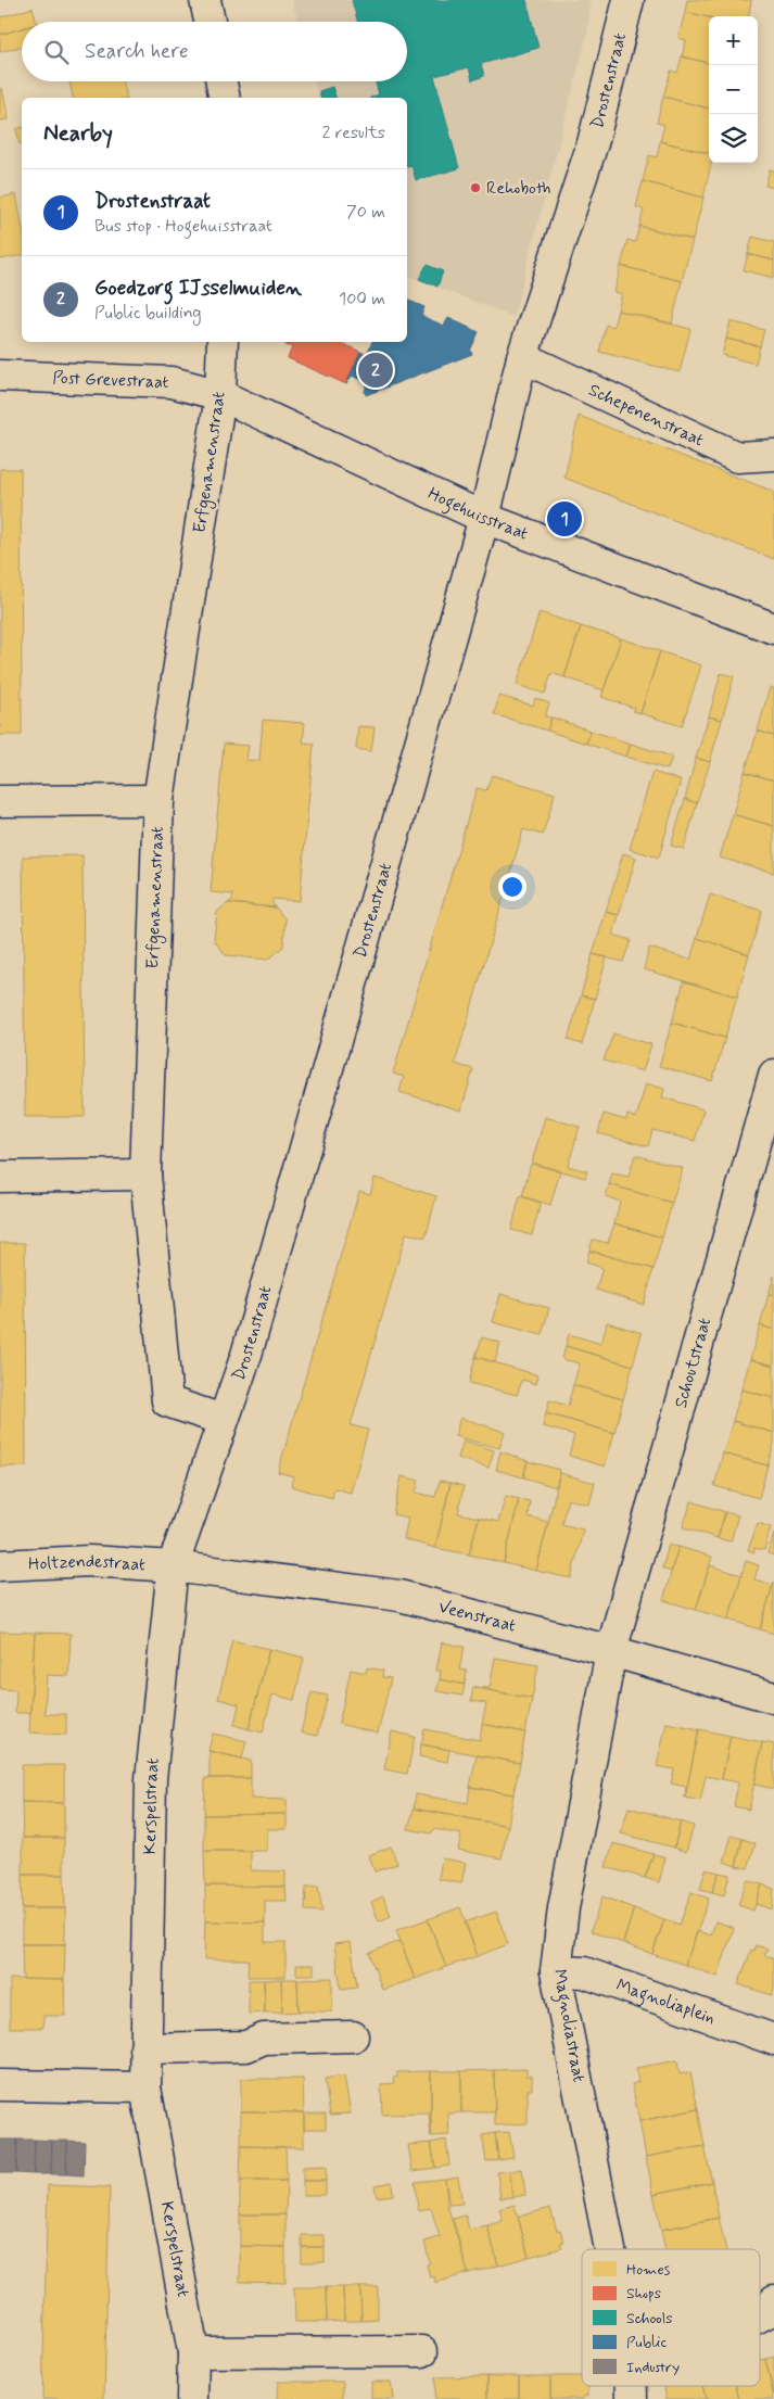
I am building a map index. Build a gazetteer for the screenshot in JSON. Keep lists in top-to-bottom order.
{
  "streets": {
    "street": [
      "Drostenstraat",
      "Post Grevestraat",
      "Schepenenstraat",
      "Erfgenamenstraat",
      "Hogehuisstraat",
      "Schoutstraat",
      "Holtzendestraat",
      "Veenstraat",
      "Kerspelstraat",
      "Magnoliaplein",
      "Magnoliastraat"
    ]
  },
  "crossings": [
    ["Drostenstraat", "Schepenenstraat"],
    ["Drostenstraat", "Erfgenamenstraat"],
    ["Drostenstraat", "Hogehuisstraat"],
    ["Drostenstraat", "Holtzendestraat"],
    ["Drostenstraat", "Veenstraat"],
    ["Drostenstraat", "Kerspelstraat"],
    ["Post Grevestraat", "Erfgenamenstraat"],
    ["Post Grevestraat", "Hogehuisstraat"],
    ["Erfgenamenstraat", "Hogehuisstraat"],
    ["Schoutstraat", "Veenstraat"],
    ["Schoutstraat", "Magnoliastraat"],
    ["Holtzendestraat", "Veenstraat"],
    ["Holtzendestraat", "Kerspelstraat"],
    ["Veenstraat", "Kerspelstraat"],
    ["Veenstraat", "Magnoliastraat"],
    ["Magnoliaplein", "Magnoliastraat"]
  ],
  "places": ["Rehoboth"],
  "legend": [
    "Homes",
    "Shops",
    "Schools",
    "Public",
    "Industry"
  ],
  "page": {
    "map_buttons": ["+", "−"],
    "search": "Search here",
    "heading": ["Nearby", "2 results"],
    "list": [
      {
        "mark": "1",
        "name": "Drostenstraat",
        "note": "Bus stop · Hogehuisstraat",
        "value": "70 m"
      },
      {
        "mark": "2",
        "name": "Goedzorg IJsselmuiden",
        "note": "Public building",
        "value": "100 m"
      }
    ],
    "pins": ["2", "1"]
  }
}
